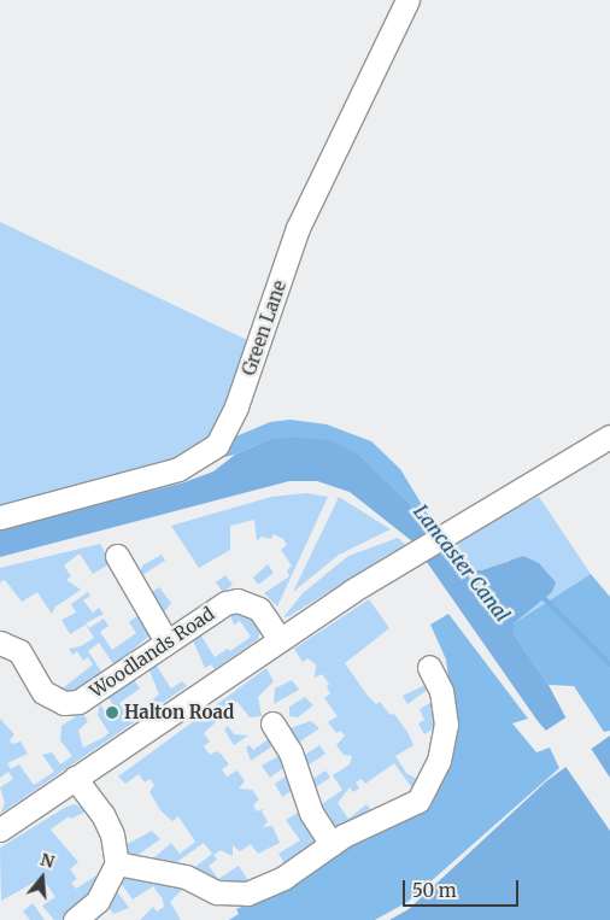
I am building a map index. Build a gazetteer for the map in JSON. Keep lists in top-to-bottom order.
{
  "streets": {
    "street": ["Green Lane", "Woodlands Road"]
  },
  "water": ["Lancaster Canal"],
  "places": ["Halton Road"],
  "scale_bar": "50 m",
  "north": "top"
}
